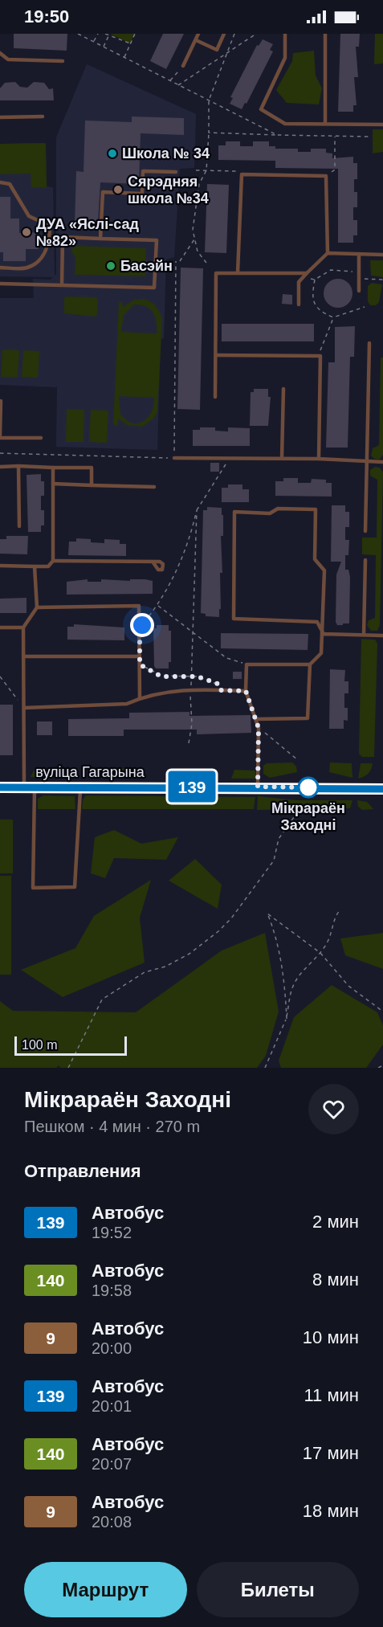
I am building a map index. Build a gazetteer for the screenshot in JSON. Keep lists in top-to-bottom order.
{
  "streets": {
    "main road": ["вуліца Гагарына"]
  },
  "places": [
    "Школа № 34",
    "Сярэдняя школа №34",
    "ДУА «Яслі-сад №82»",
    "Басэйн",
    "Мікрараён Заходні"
  ],
  "lines": ["bus line 139"],
  "scale_bar": "100 m",
  "page": {
    "status": "19:50",
    "on_map": "139",
    "scale": "100 m",
    "heading": [
      ["Мікрараён Заходні", "Пешком · 4 мин · 270 m"],
      "Отправления"
    ],
    "list": [
      {
        "mark": "139",
        "name": "Автобус",
        "note": "19:52",
        "value": "2 мин"
      },
      {
        "mark": "140",
        "name": "Автобус",
        "note": "19:58",
        "value": "8 мин"
      },
      {
        "mark": "9",
        "name": "Автобус",
        "note": "20:00",
        "value": "10 мин"
      },
      {
        "mark": "139",
        "name": "Автобус",
        "note": "20:01",
        "value": "11 мин"
      },
      {
        "mark": "140",
        "name": "Автобус",
        "note": "20:07",
        "value": "17 мин"
      },
      {
        "mark": "9",
        "name": "Автобус",
        "note": "20:08",
        "value": "18 мин"
      }
    ],
    "buttons": ["Маршрут", "Билеты"]
  }
}
